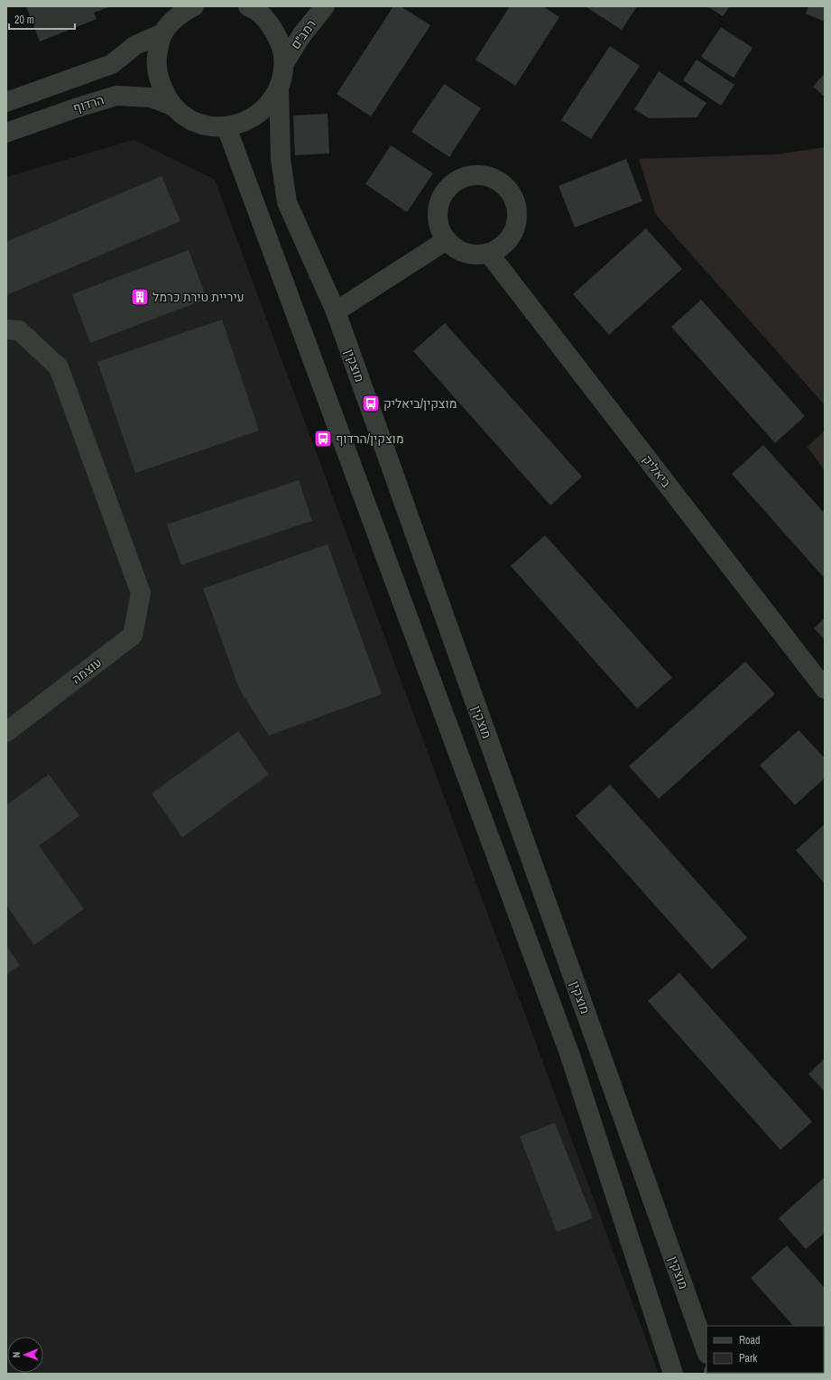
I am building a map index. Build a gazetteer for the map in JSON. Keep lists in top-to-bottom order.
{
  "streets": {
    "street": [
      "רמב\"ם",
      "הרדוף",
      "מוצקין",
      "ביאליק",
      "עוצמה"
    ]
  },
  "places": {
    "building": ["עיריית טירת כרמל"],
    "bus stop": ["מוצקין/ביאליק", "מוצקין/הרדוף"]
  },
  "legend": ["Road", "Park"],
  "scale_bar": "20 m",
  "north": "left"
}
